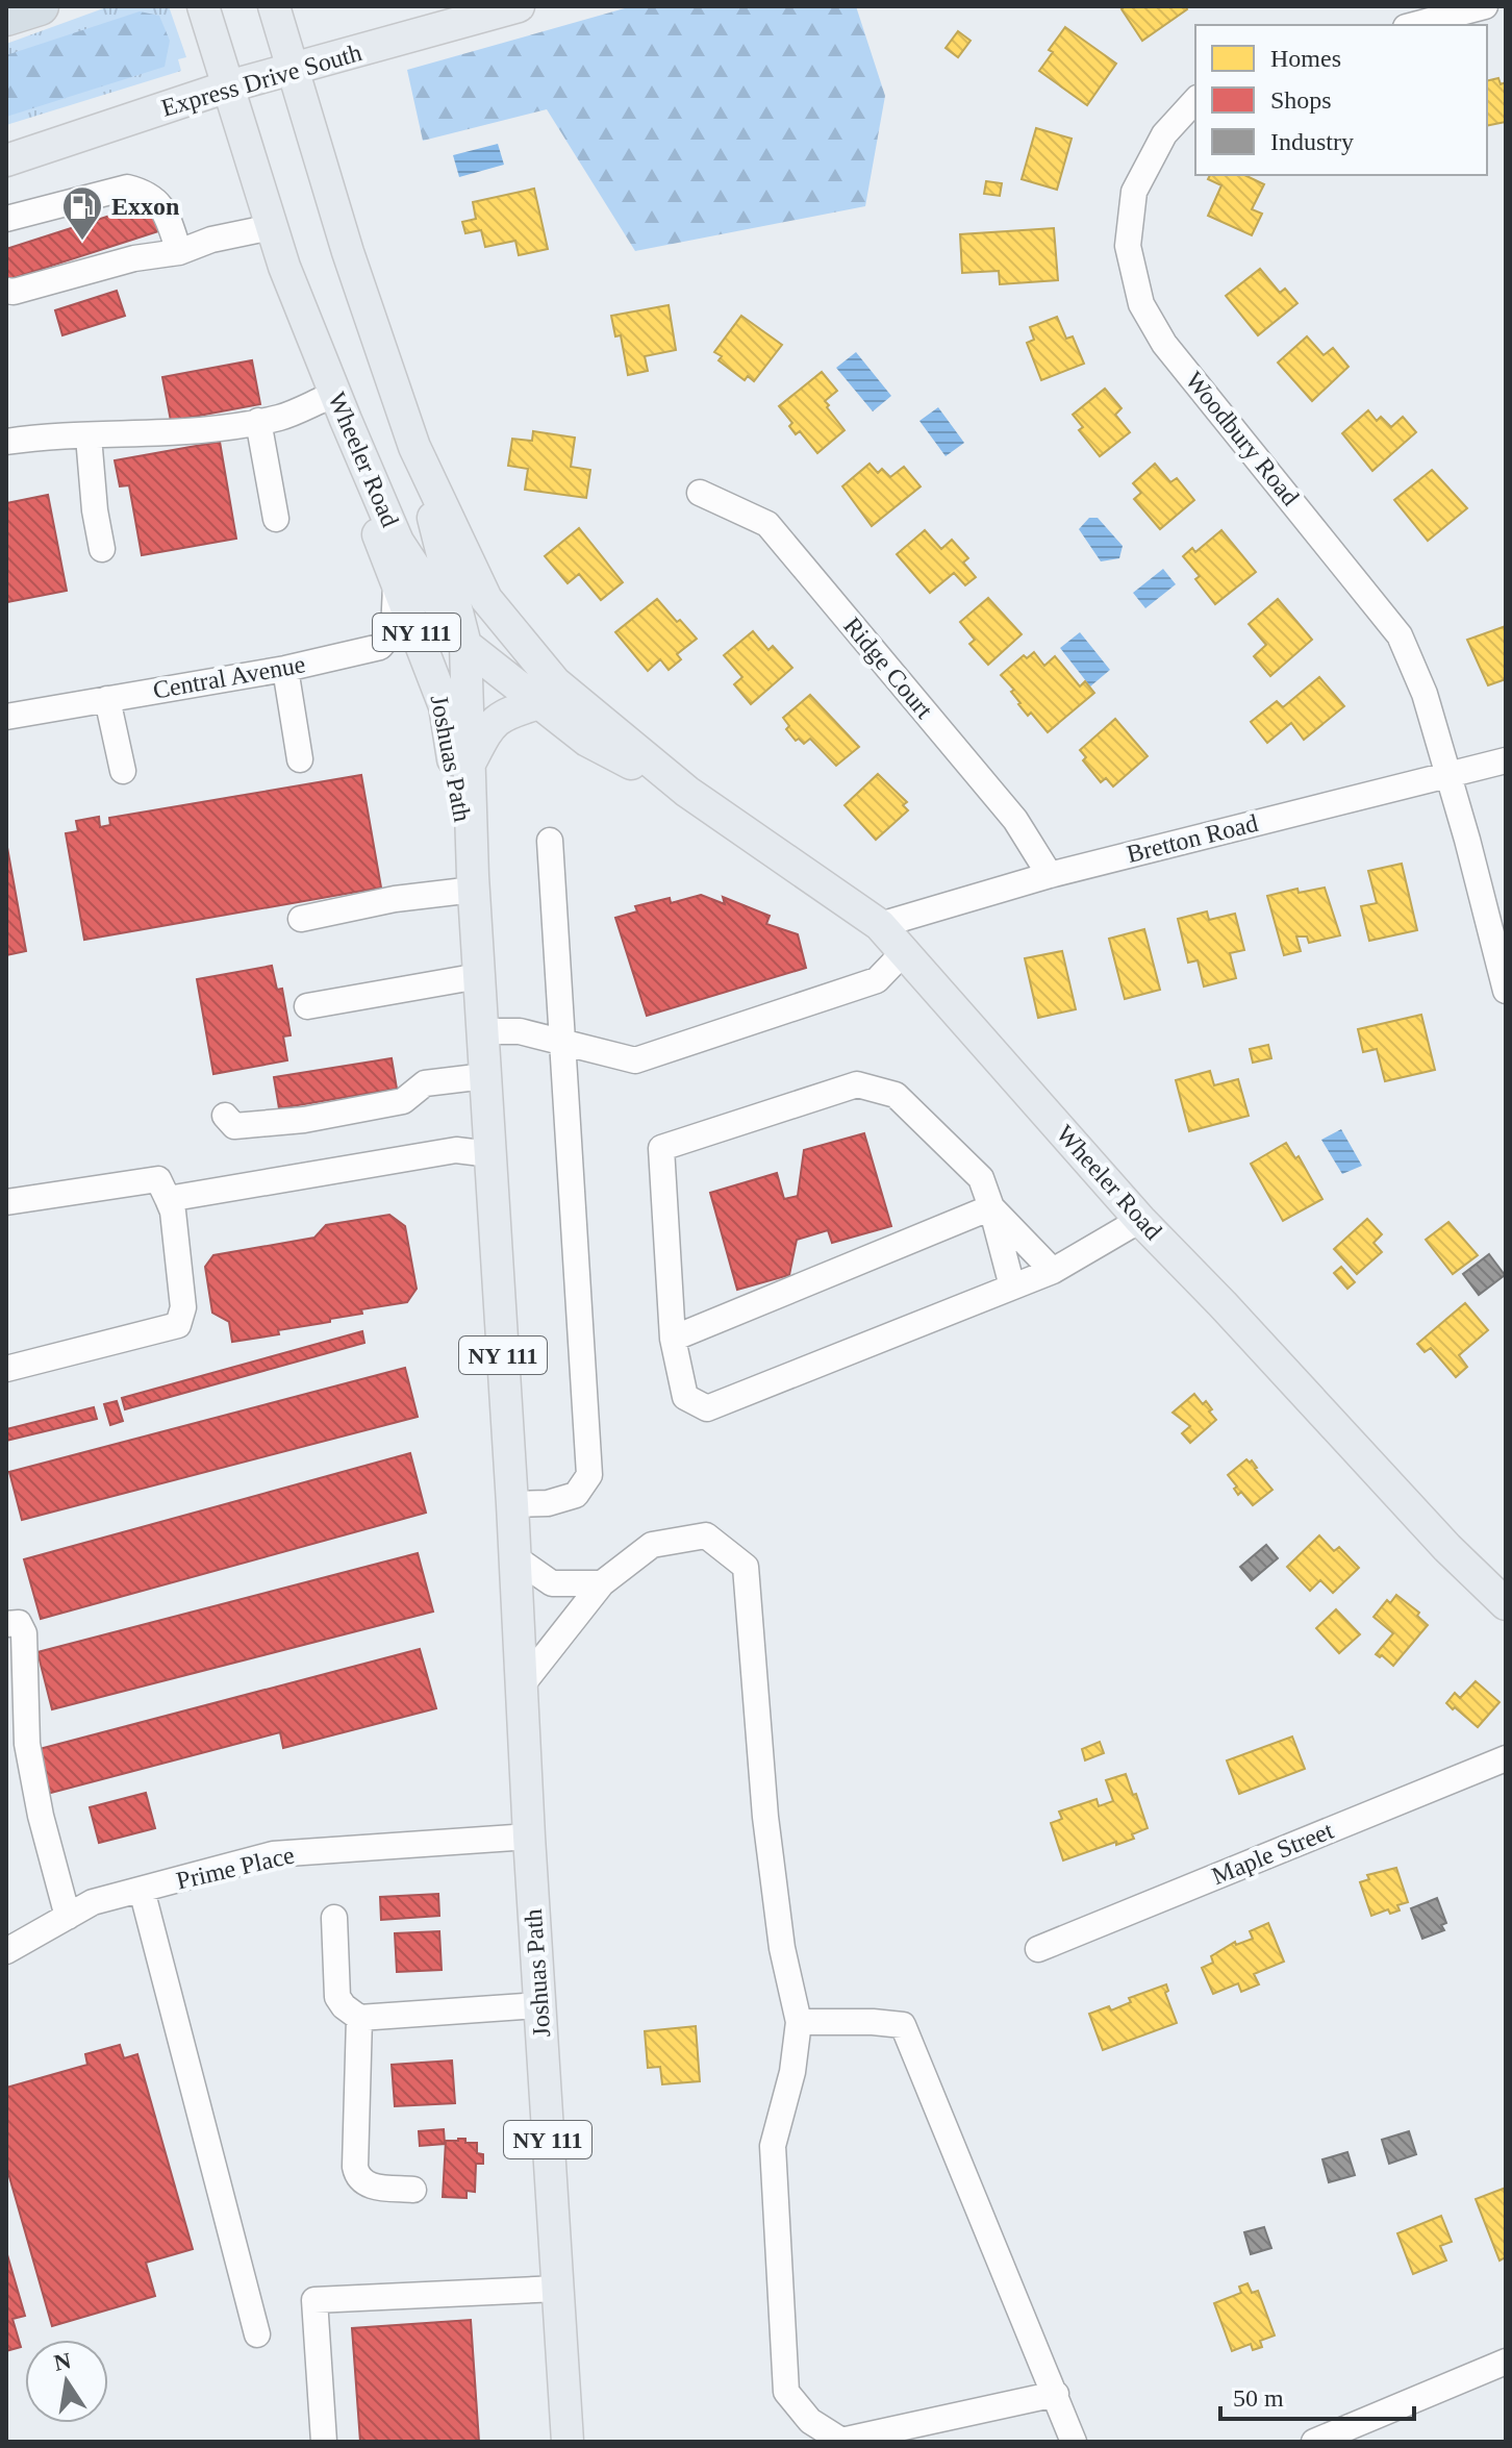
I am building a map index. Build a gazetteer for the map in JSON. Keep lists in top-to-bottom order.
{
  "streets": {
    "main road": [
      "Express Drive South",
      "Wheeler Road",
      "NY 111",
      "Joshuas Path"
    ],
    "street": [
      "Woodbury Road",
      "Ridge Court",
      "Central Avenue",
      "Bretton Road",
      "Maple Street",
      "Prime Place"
    ]
  },
  "crossings": [
    ["Express Drive South", "Wheeler Road"],
    ["Woodbury Road", "Bretton Road"],
    ["Wheeler Road", "Joshuas Path"],
    ["Wheeler Road", "Bretton Road"],
    ["Ridge Court", "Bretton Road"],
    ["Central Avenue", "Joshuas Path"],
    ["Joshuas Path", "Prime Place"]
  ],
  "places": {
    "fuel station": ["Exxon"]
  },
  "legend": ["Homes", "Shops", "Industry"],
  "scale_bar": "50 m",
  "north": "top"
}
